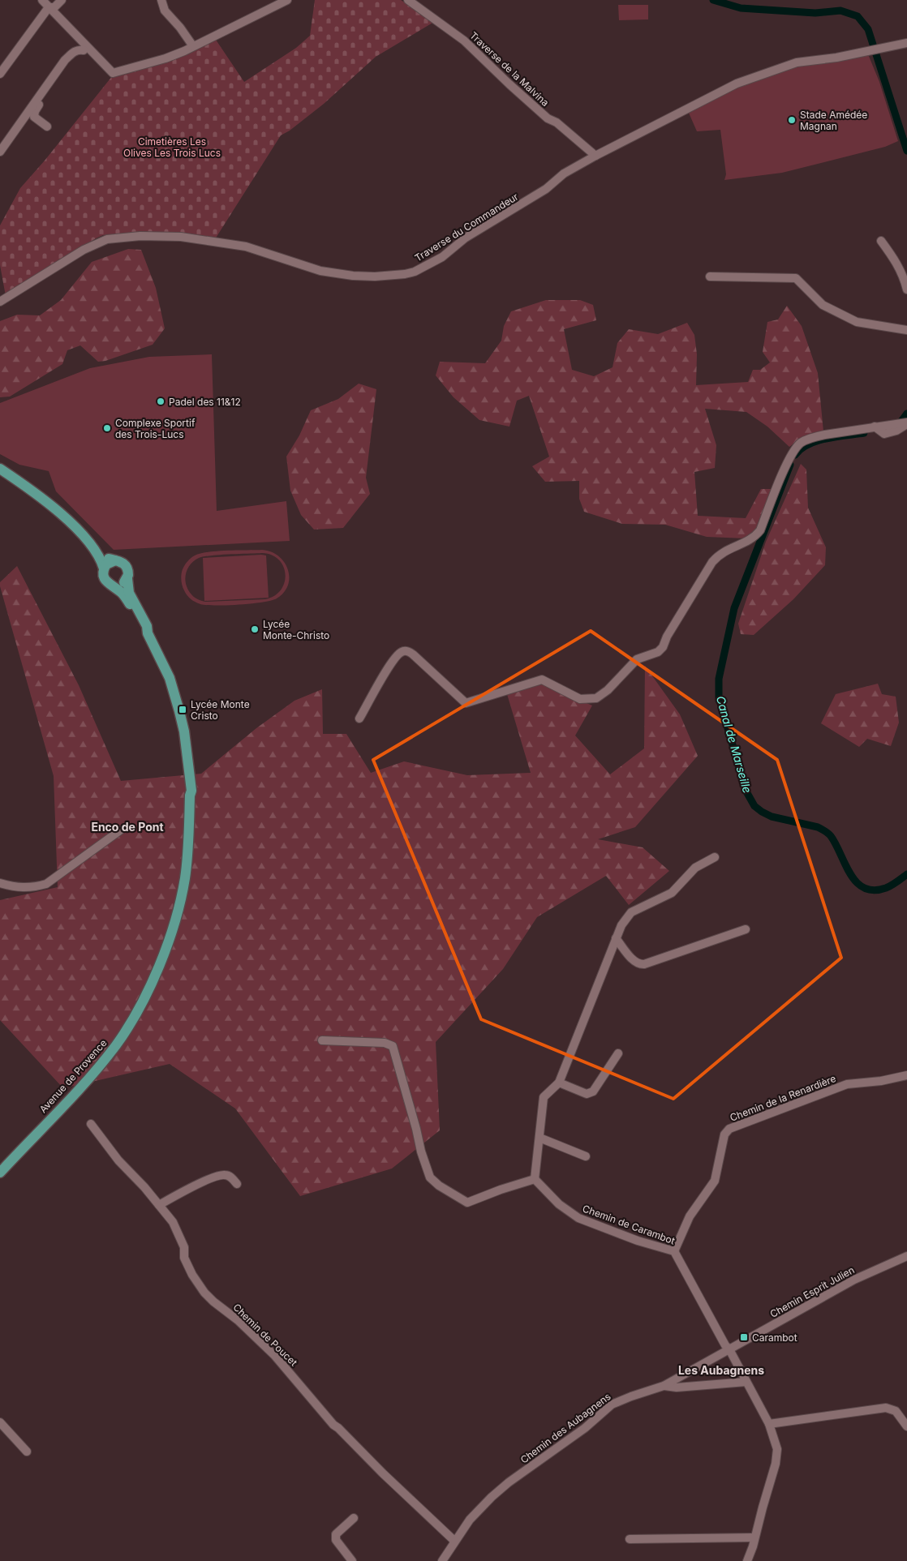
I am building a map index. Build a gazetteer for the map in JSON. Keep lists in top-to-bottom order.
{
  "streets": {
    "main road": ["Avenue de Provence"],
    "street": [
      "Traverse de la Malvina",
      "Traverse du Commandeur",
      "Chemin de la Renardière",
      "Chemin de Carambot",
      "Chemin Esprit Julien",
      "Chemin de Poucet",
      "Chemin des Aubagnens"
    ]
  },
  "crossings": [
    ["Traverse de la Malvina", "Traverse du Commandeur"],
    ["Chemin de la Renardière", "Chemin de Carambot"],
    ["Chemin de Carambot", "Chemin Esprit Julien"],
    ["Chemin de Carambot", "Chemin des Aubagnens"],
    ["Chemin Esprit Julien", "Chemin des Aubagnens"],
    ["Chemin de Poucet", "Chemin des Aubagnens"]
  ],
  "districts": ["Enco de Pont", "Les Aubagnens"],
  "water": ["Canal de Marseille"],
  "parks": ["Cimetières Les Olives Les Trois Lucs"],
  "places": {
    "other": [
      "Stade Amédée Magnan",
      "Padel des 11&12",
      "Complexe Sportif des Trois-Lucs",
      "Lycée Monte-Christo"
    ],
    "transit": ["Lycée Monte Cristo", "Carambot"]
  }
}
